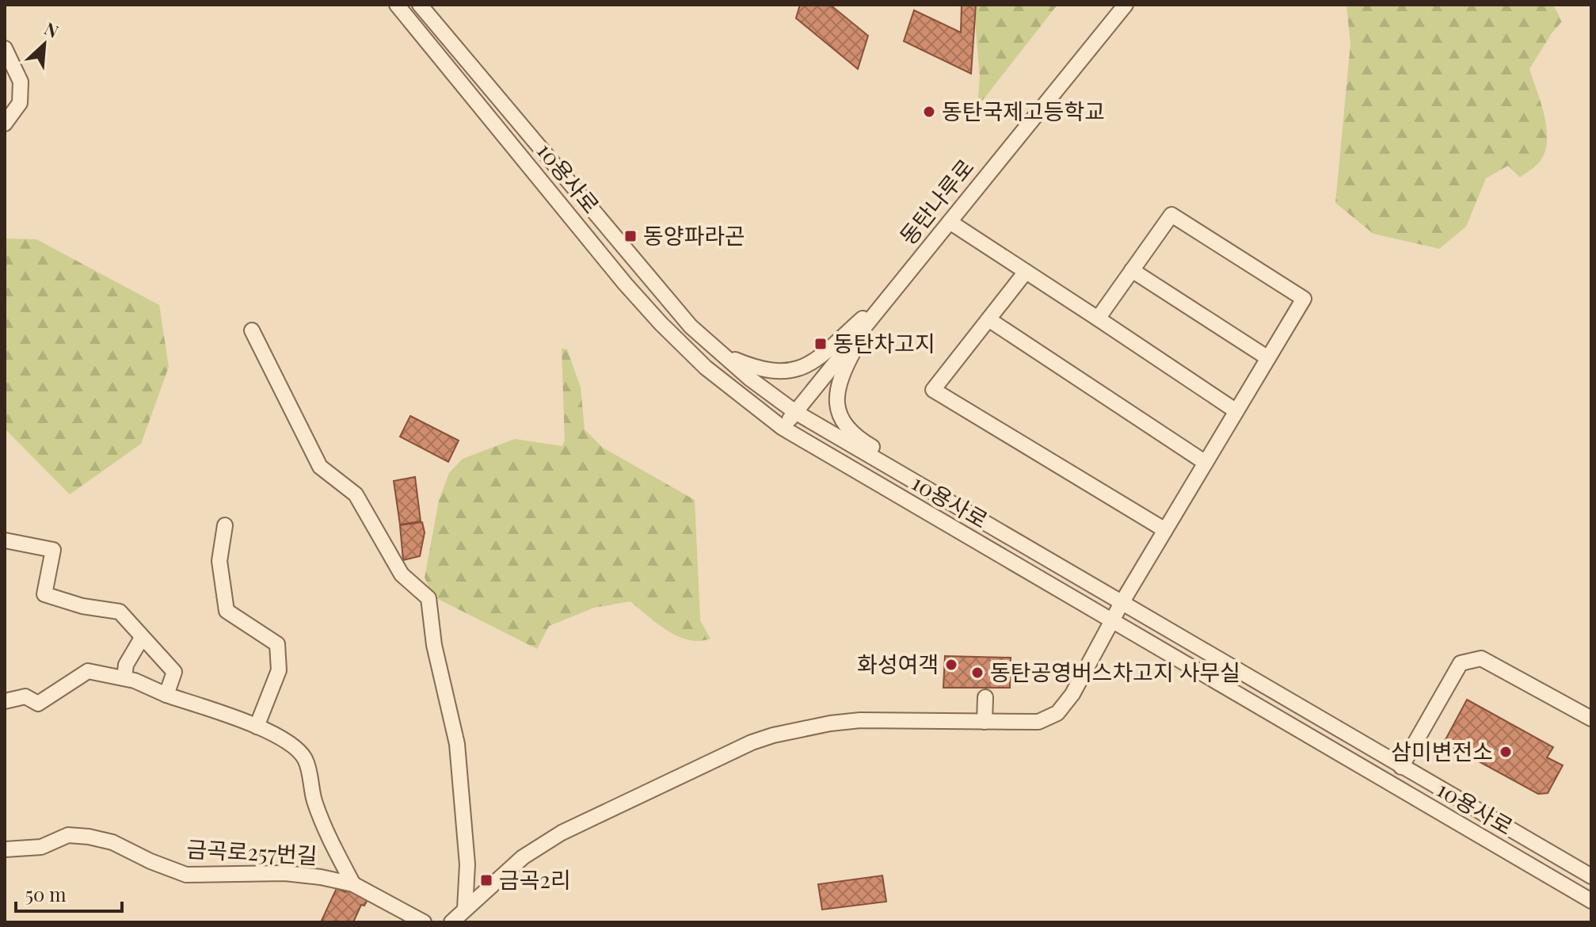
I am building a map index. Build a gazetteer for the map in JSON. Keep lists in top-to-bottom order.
{
  "streets": {
    "street": ["10용사로", "동탄나루로", "금곡로257번길"]
  },
  "crossings": [
    ["10용사로", "동탄나루로"]
  ],
  "places": {
    "other": [
      "동탄국제고등학교",
      "화성여객",
      "동탄공영버스차고지 사무실",
      "삼미변전소"
    ],
    "transit": ["동양파라곤", "동탄차고지", "금곡2리"]
  },
  "scale_bar": "50 m",
  "north": "top right"
}
